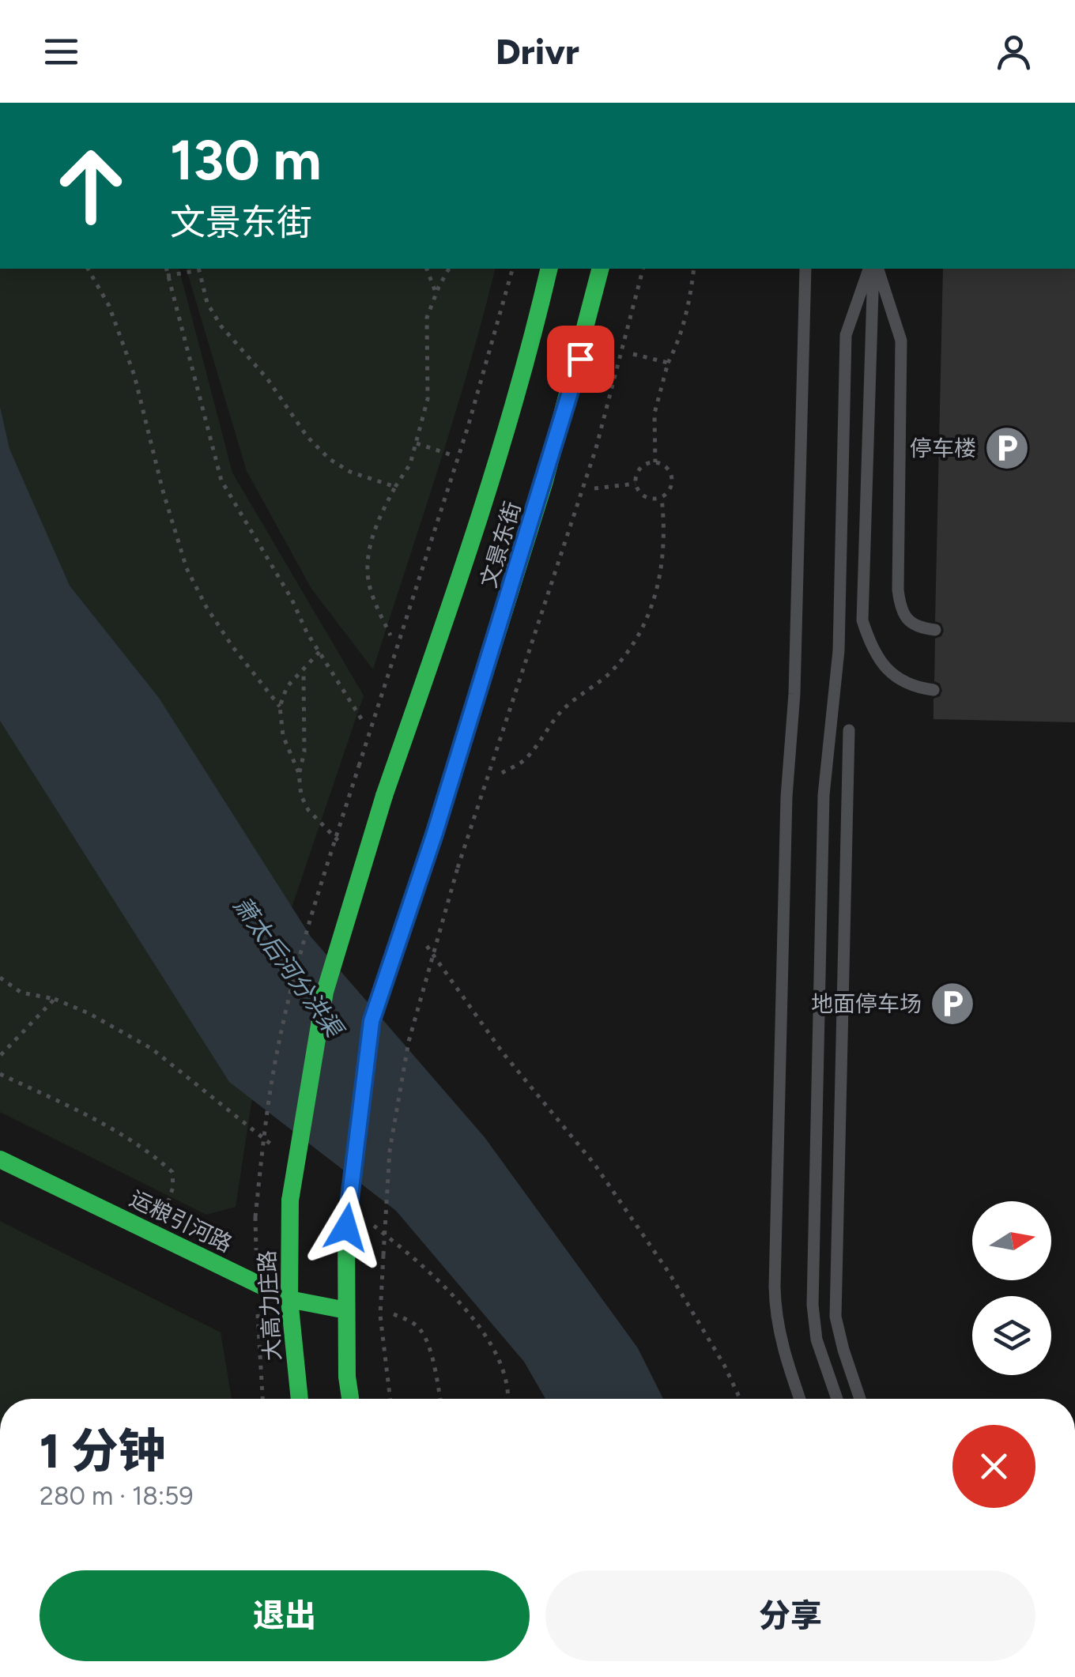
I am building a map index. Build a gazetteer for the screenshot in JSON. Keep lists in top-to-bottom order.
{
  "streets": {
    "main road": ["文景东街", "运粮引河路", "大高力庄路"]
  },
  "crossings": [
    ["文景东街", "运粮引河路"],
    ["文景东街", "大高力庄路"],
    ["运粮引河路", "大高力庄路"]
  ],
  "water": ["萧太后河分洪渠"],
  "places": {
    "parking": ["停车楼", "地面停车场"]
  },
  "north": "right",
  "page": {
    "header": "Drivr",
    "turn": ["130 m", "文景东街"],
    "heading": ["1 分钟", "280 m · 18:59"],
    "buttons": ["退出", "分享"]
  }
}
